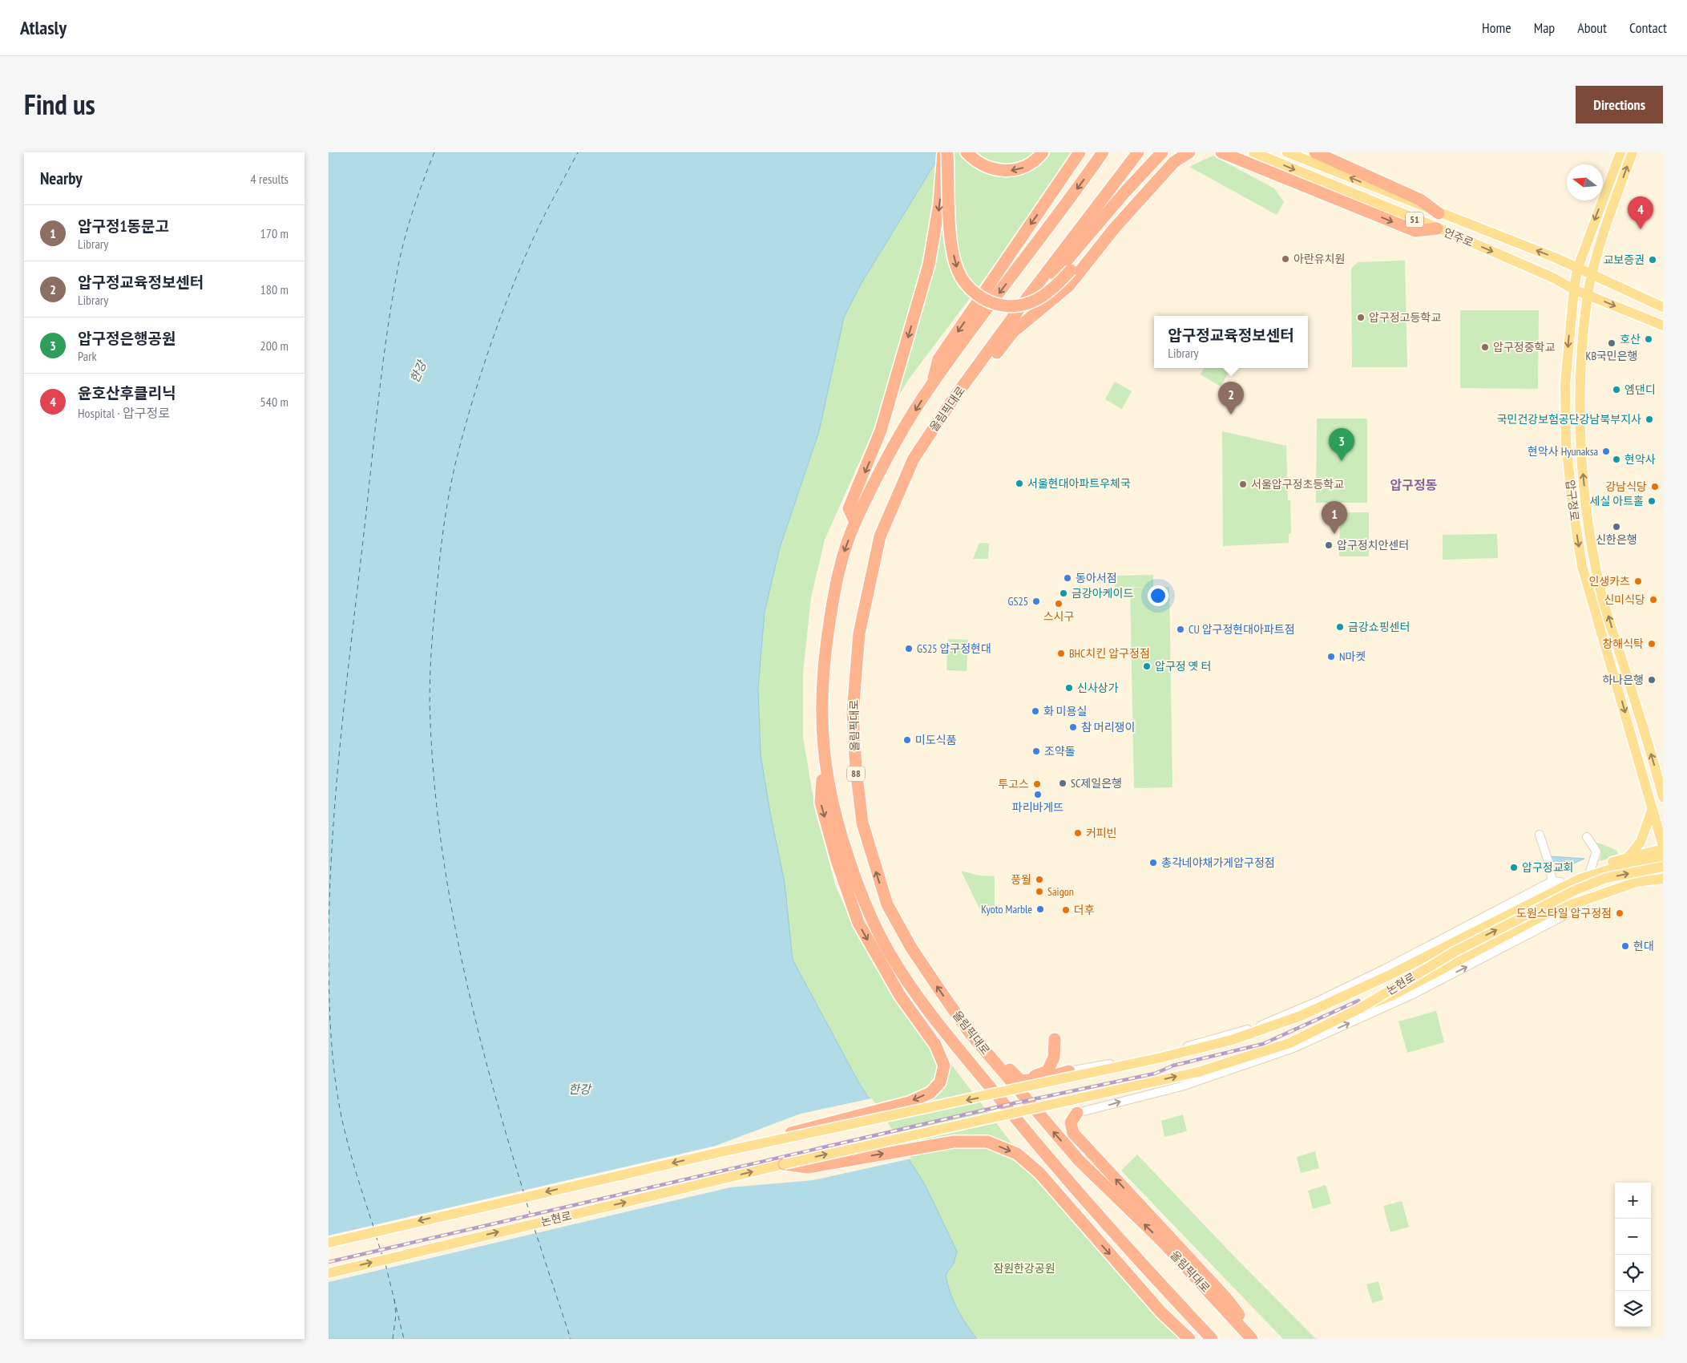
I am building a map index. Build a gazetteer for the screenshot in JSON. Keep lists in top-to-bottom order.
{
  "streets": {
    "highway": ["올림픽대로", "88"],
    "main road": [
      "51",
      "언주로",
      "압구정로",
      "논현로"
    ]
  },
  "crossings": [
    ["언주로", "압구정로"]
  ],
  "districts": ["압구정동"],
  "water": ["한강"],
  "parks": ["잠원한강공원"],
  "places": [
    "아란유치원",
    "교보증권",
    "압구정고등학교",
    "호산",
    "KB국민은행",
    "압구정중학교",
    "엠댄디",
    "국민건강보험공단강남북부지사",
    "현악사 Hyunaksa",
    "현악사",
    "서울현대아파트우체국",
    "서울압구정초등학교",
    "강남식당",
    "세실 아트홀",
    "신한은행",
    "압구정치안센터",
    "동아서점",
    "인생카츠",
    "금강아케이드",
    "신미식당",
    "GS25",
    "스시구",
    "금강쇼핑센터",
    "CU 압구정현대아파트점",
    "창해식탁",
    "GS25 압구정현대",
    "BHC치킨 압구정점",
    "N마켓",
    "압구정 옛 터",
    "하나은행",
    "신사상가",
    "화 미용실",
    "참 머리쟁이",
    "미도식품",
    "조약돌",
    "SC제일은행",
    "투고스",
    "파리바게뜨",
    "커피빈",
    "총각네야채가게압구정점",
    "압구정교회",
    "풍월",
    "Saigon",
    "Kyoto Marble",
    "더후",
    "도원스타일 압구정점",
    "현대"
  ],
  "north": "left",
  "page": {
    "header": "Atlasly",
    "nav": [
      "Home",
      "Map",
      "About",
      "Contact"
    ],
    "title": "Find us",
    "buttons": "Directions",
    "heading": ["Nearby", "4 results"],
    "pins": [
      "4",
      "2",
      "3",
      "1"
    ],
    "list": [
      {
        "mark": "1",
        "name": "압구정1동문고",
        "note": "Library",
        "value": "170 m"
      },
      {
        "mark": "2",
        "name": "압구정교육정보센터",
        "note": "Library",
        "value": "180 m"
      },
      {
        "mark": "3",
        "name": "압구정은행공원",
        "note": "Park",
        "value": "200 m"
      },
      {
        "mark": "4",
        "name": "윤호산후클리닉",
        "note": "Hospital · 압구정로",
        "value": "540 m"
      }
    ],
    "popup": ["압구정교육정보센터", "Library"],
    "map_buttons": ["+", "−"]
  }
}
